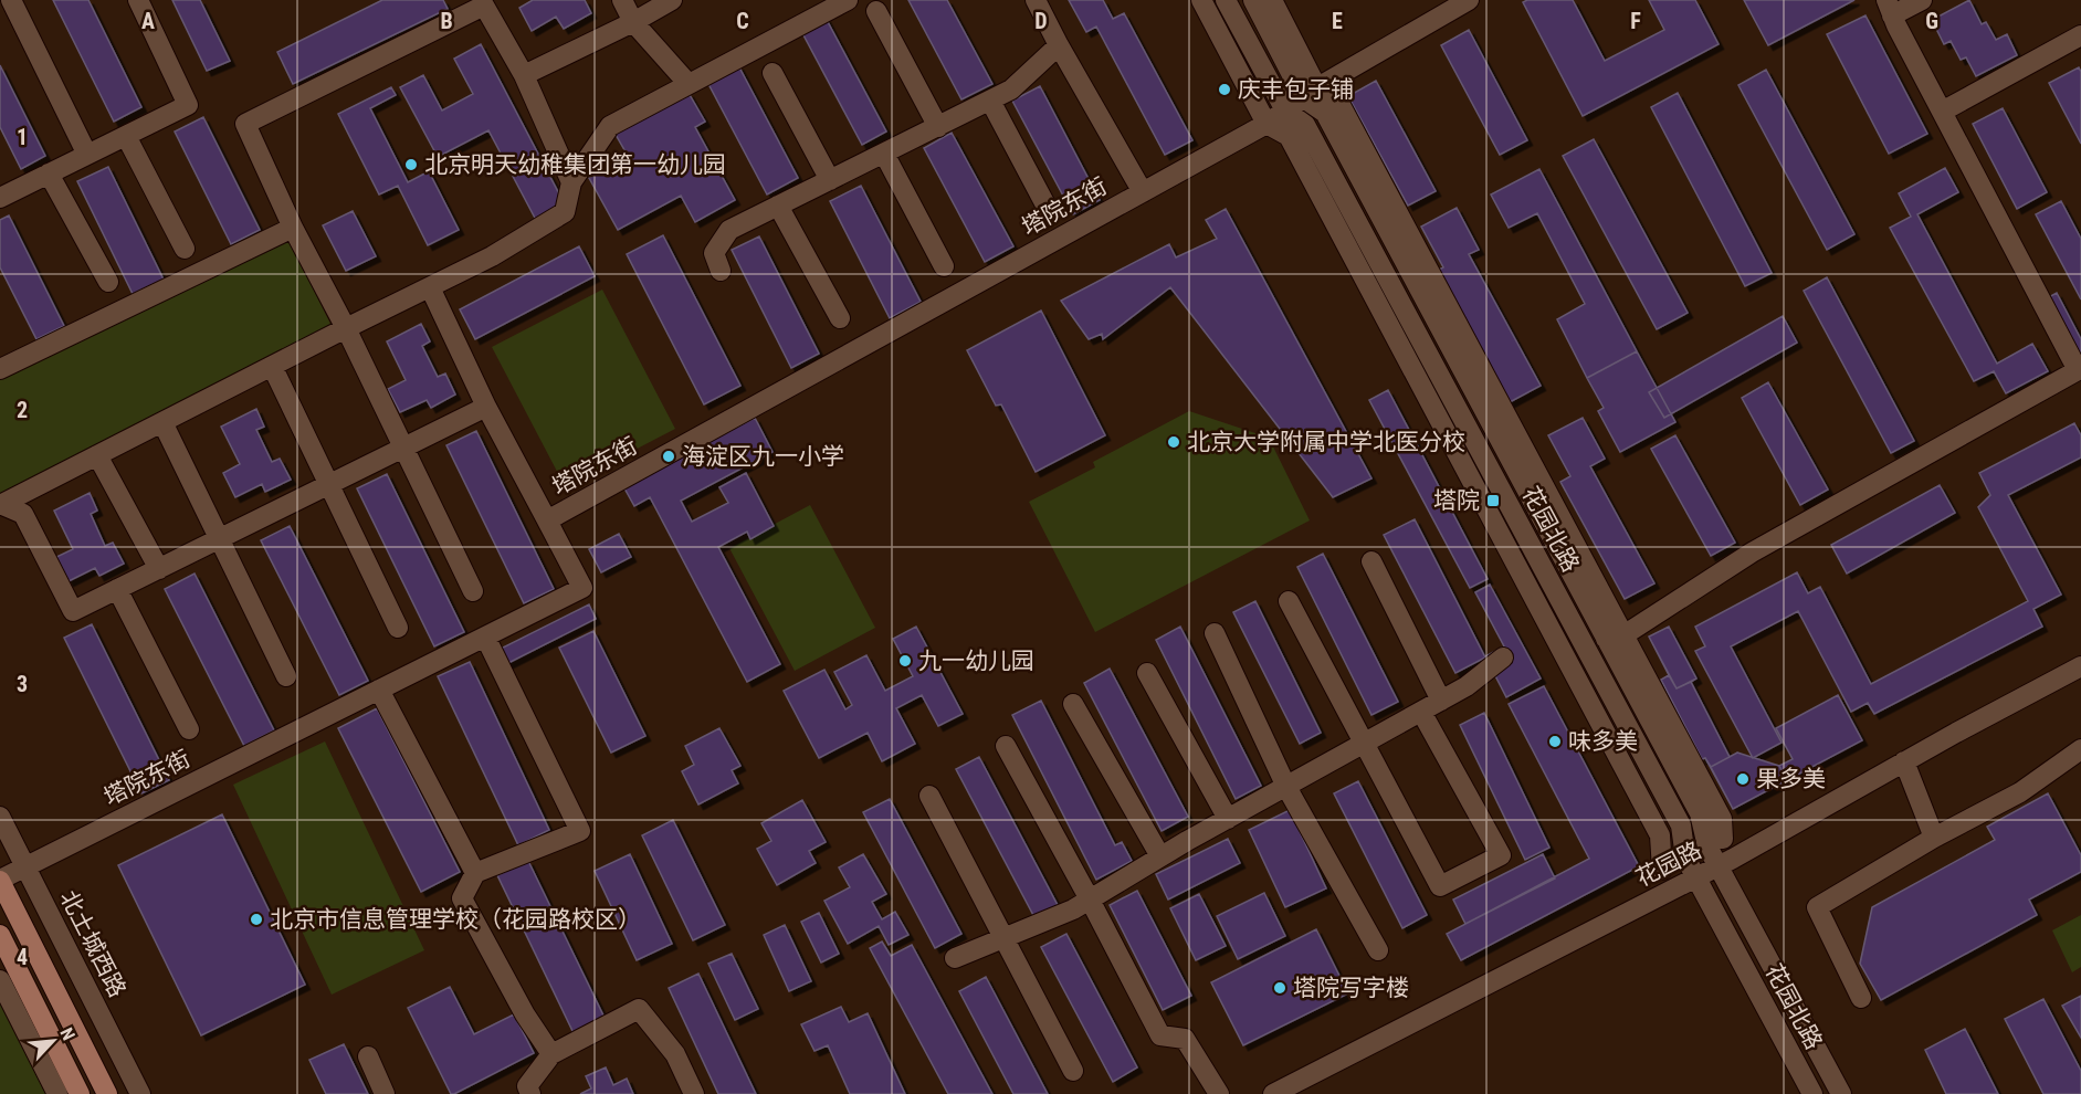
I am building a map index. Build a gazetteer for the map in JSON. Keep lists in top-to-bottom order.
{
  "streets": {
    "street": [
      "塔院东街",
      "花园北路",
      "花园路",
      "北土城西路"
    ]
  },
  "crossings": [
    ["塔院东街", "花园北路"],
    ["塔院东街", "北土城西路"],
    ["花园北路", "花园路"]
  ],
  "places": {
    "other": [
      "庆丰包子铺",
      "北京明天幼稚集团第一幼儿园",
      "北京大学附属中学北医分校",
      "海淀区九一小学",
      "九一幼儿园",
      "味多美",
      "果多美",
      "北京市信息管理学校（花园路校区）",
      "塔院写字楼"
    ],
    "transit": ["塔院"]
  },
  "north": "top right",
  "grid": {
    "columns": [
      "A",
      "B",
      "C",
      "D",
      "E",
      "F",
      "G"
    ],
    "rows": [
      "1",
      "2",
      "3",
      "4"
    ]
  }
}
